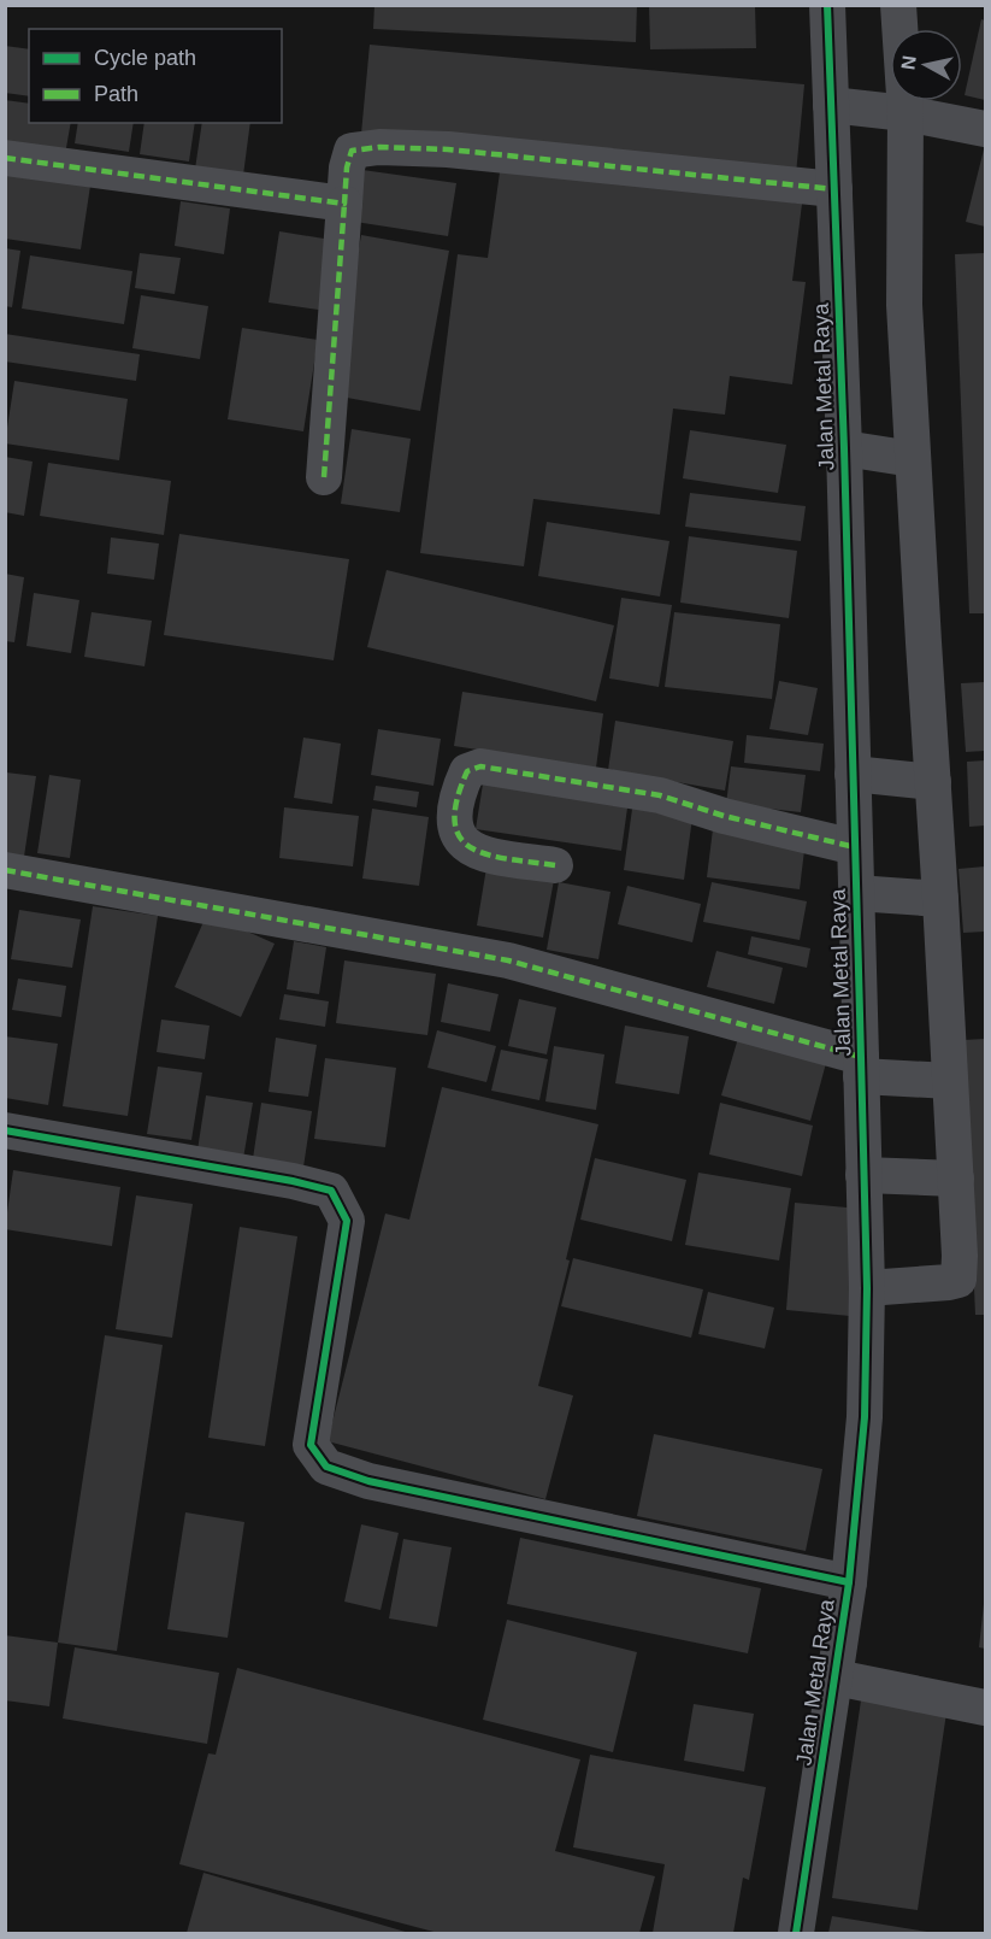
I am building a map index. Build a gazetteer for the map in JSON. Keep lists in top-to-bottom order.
{
  "streets": {
    "street": ["Jalan Metal Raya"]
  },
  "legend": ["Cycle path", "Path"],
  "north": "left"
}
